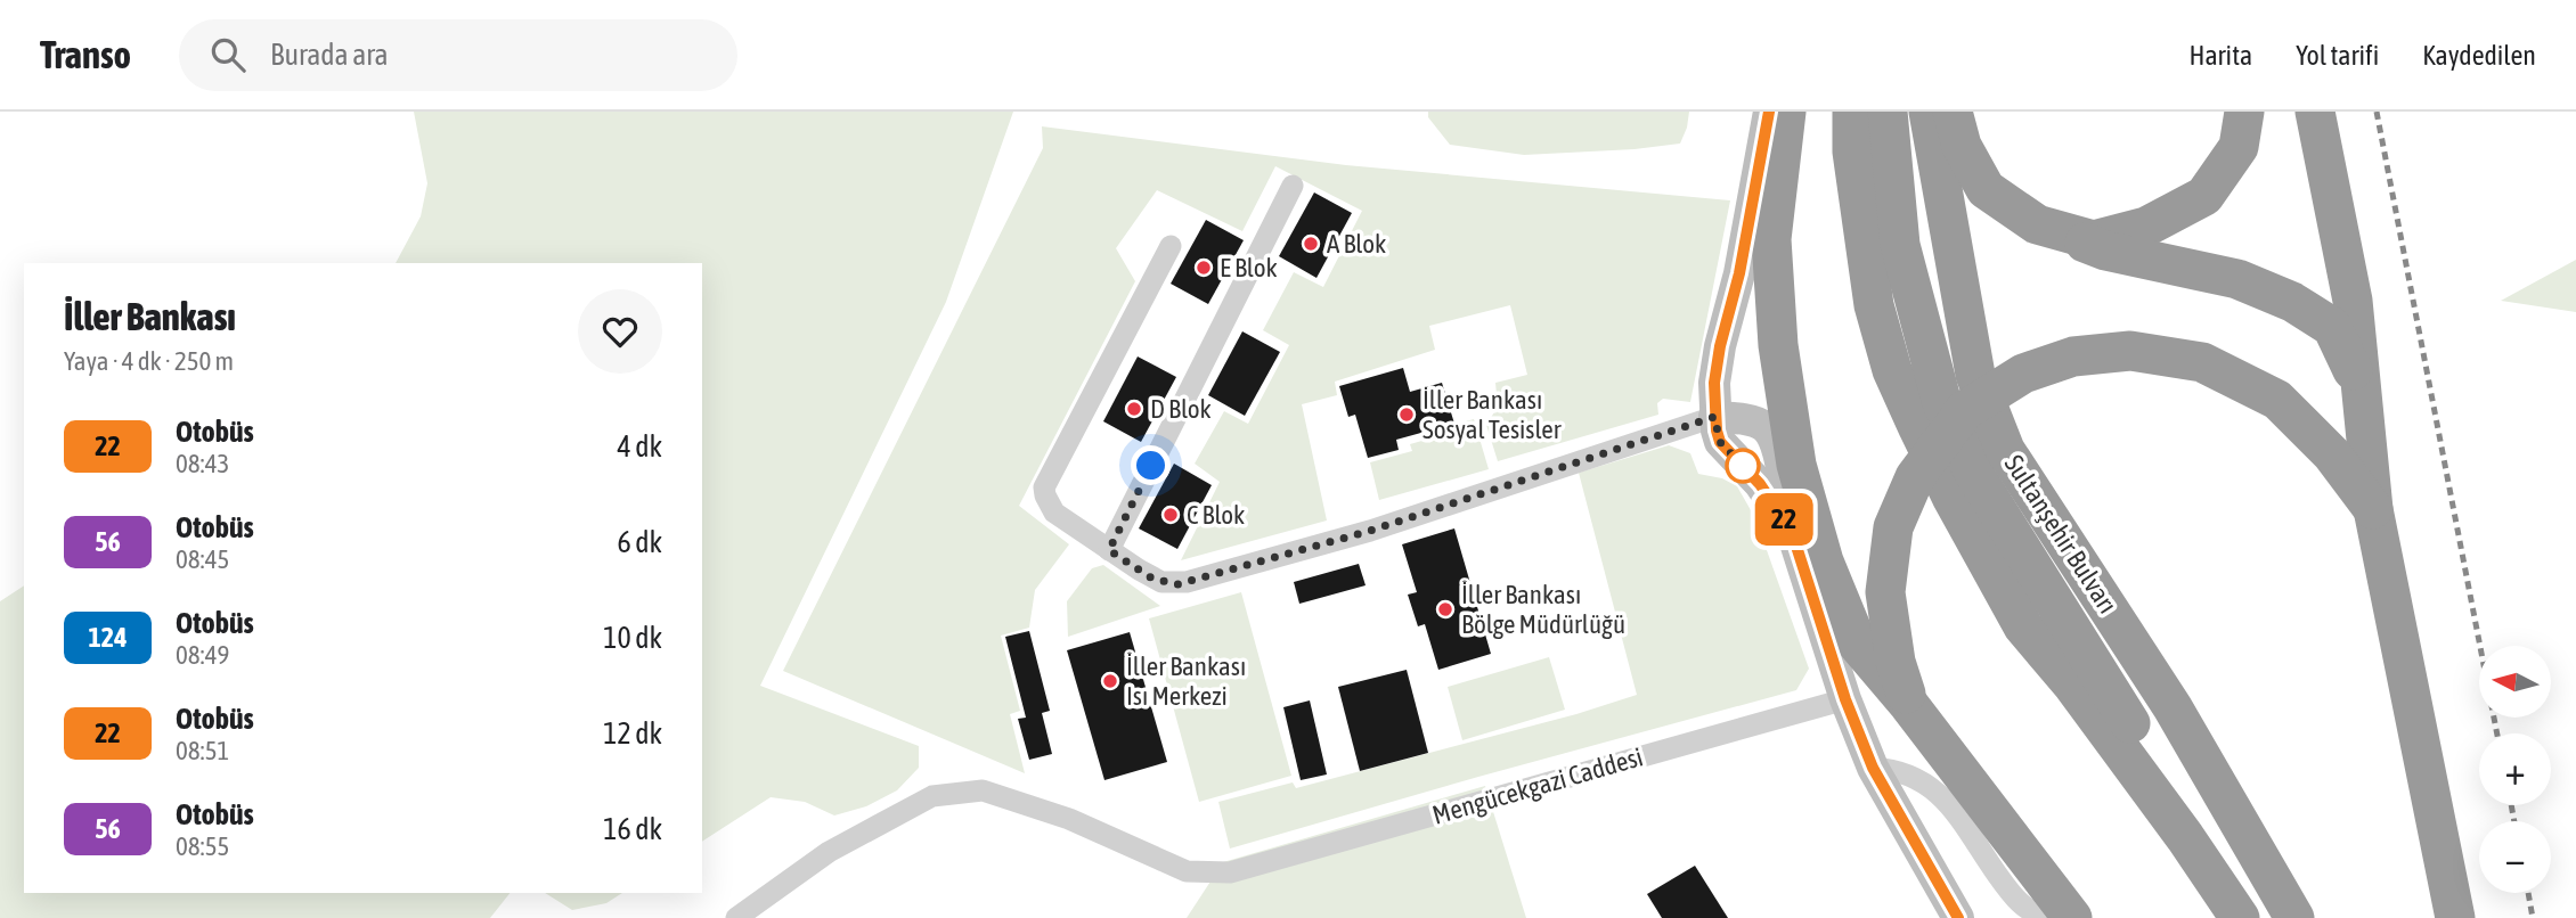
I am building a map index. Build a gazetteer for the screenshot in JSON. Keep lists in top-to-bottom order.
{
  "streets": {
    "highway": ["Sultanşehir Bulvarı"],
    "street": ["Mengücekgazi Caddesi"]
  },
  "places": [
    "A Blok",
    "E Blok",
    "D Blok",
    "İller Bankası Sosyal Tesisler",
    "C Blok",
    "İller Bankası Bölge Müdürlüğü",
    "İller Bankası Isı Merkezi"
  ],
  "lines": ["bus line 22"],
  "north": "left",
  "page": {
    "header": "Transo",
    "search": "Burada ara",
    "nav": ["Harita", "Yol tarifi", "Kaydedilen"],
    "on_map": "22",
    "heading": ["İller Bankası", "Yaya · 4 dk · 250 m"],
    "list": [
      {
        "mark": "22",
        "name": "Otobüs",
        "note": "08:43",
        "value": "4 dk"
      },
      {
        "mark": "56",
        "name": "Otobüs",
        "note": "08:45",
        "value": "6 dk"
      },
      {
        "mark": "124",
        "name": "Otobüs",
        "note": "08:49",
        "value": "10 dk"
      },
      {
        "mark": "22",
        "name": "Otobüs",
        "note": "08:51",
        "value": "12 dk"
      },
      {
        "mark": "56",
        "name": "Otobüs",
        "note": "08:55",
        "value": "16 dk"
      }
    ],
    "map_buttons": ["+", "−"]
  }
}
